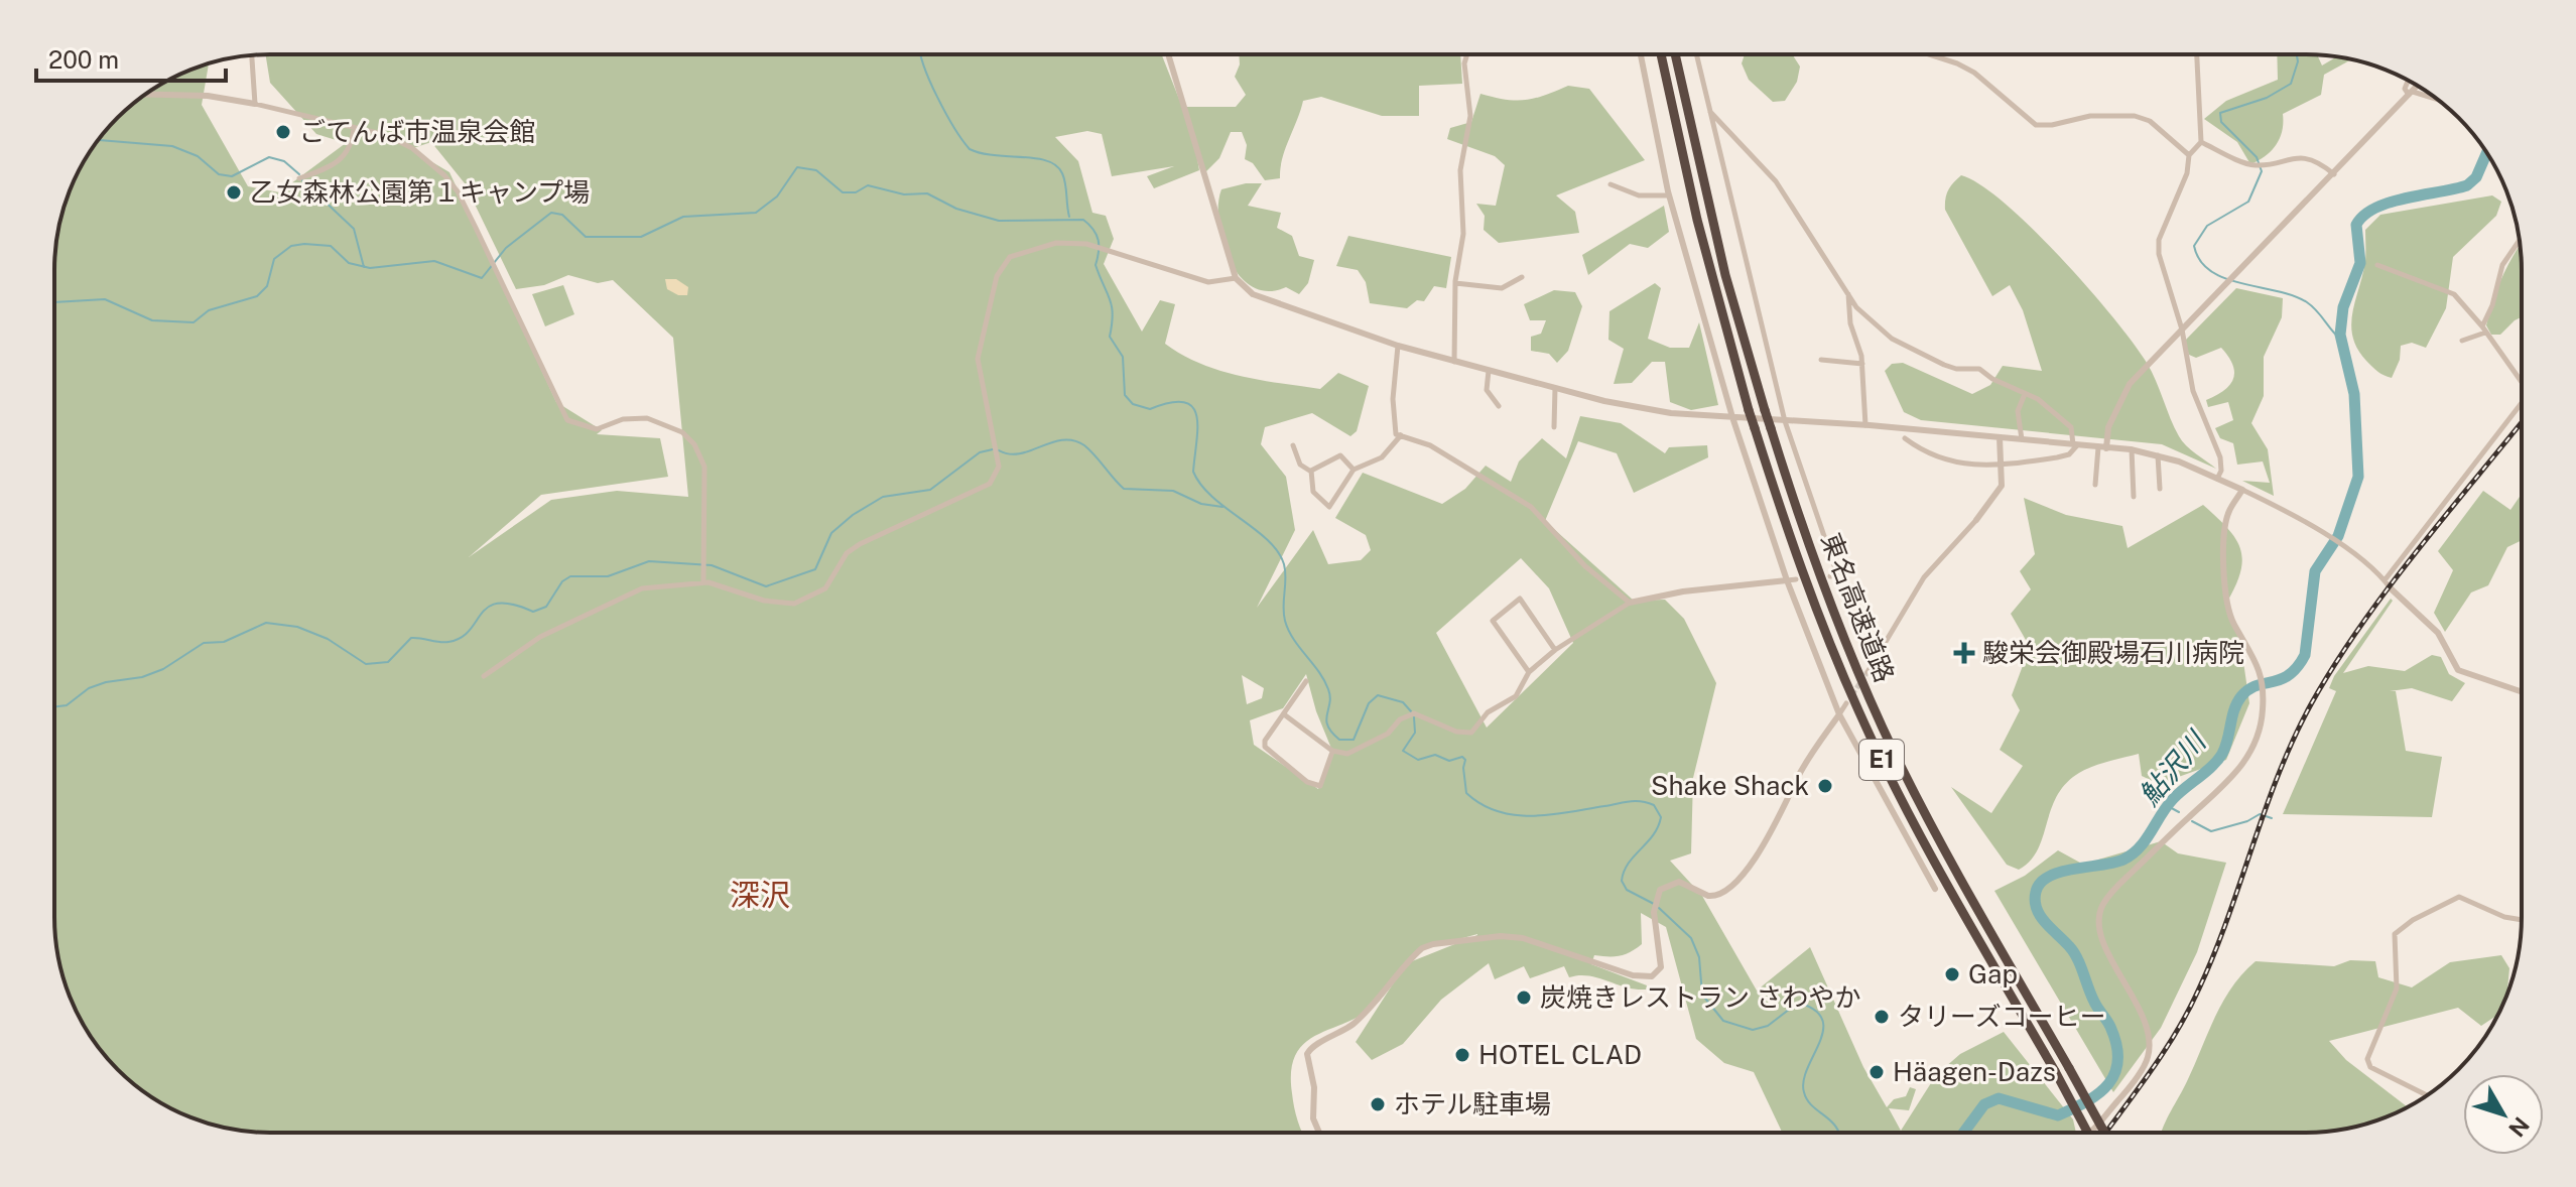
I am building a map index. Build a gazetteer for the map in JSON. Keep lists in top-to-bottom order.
{
  "streets": {
    "highway": ["東名高速道路", "E1"]
  },
  "districts": ["深沢"],
  "water": ["鮎沢川"],
  "places": {
    "other": [
      "ごてんば市温泉会館",
      "乙女森林公園第１キャンプ場",
      "Shake Shack",
      "Gap",
      "炭焼きレストラン さわやか",
      "タリーズコーヒー",
      "HOTEL CLAD",
      "Häagen-Dazs",
      "ホテル駐車場"
    ],
    "health": ["駿栄会御殿場石川病院"]
  },
  "scale_bar": "200 m",
  "north": "bottom right"
}
